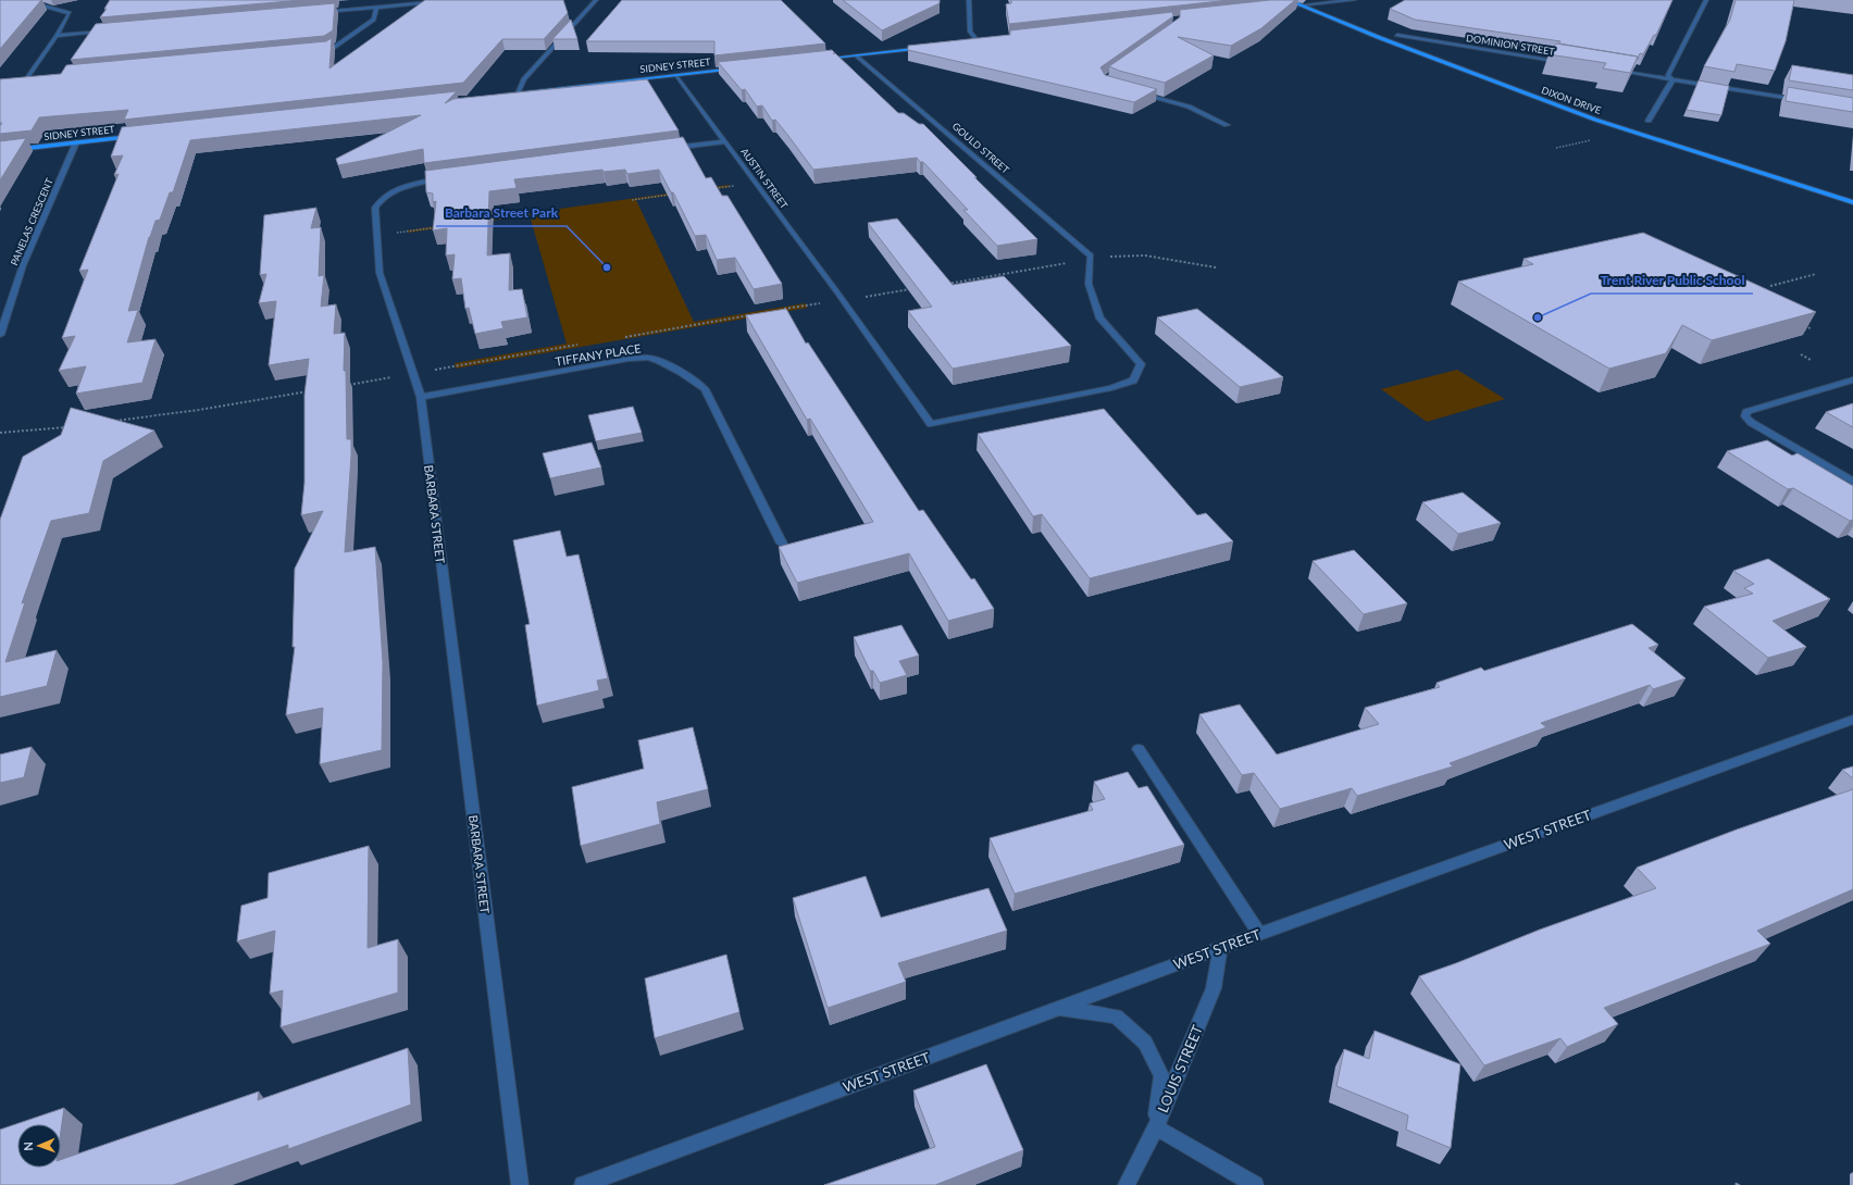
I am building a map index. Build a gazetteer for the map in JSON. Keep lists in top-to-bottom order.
{
  "streets": {
    "main road": ["SIDNEY STREET", "DIXON DRIVE"],
    "street": [
      "DOMINION STREET",
      "GOULD STREET",
      "AUSTIN STREET",
      "PANELAS CRESCENT",
      "TIFFANY PLACE",
      "BARBARA STREET",
      "WEST STREET",
      "LOUIS STREET"
    ]
  },
  "crossings": [
    ["SIDNEY STREET", "AUSTIN STREET"],
    ["SIDNEY STREET", "PANELAS CRESCENT"],
    ["GOULD STREET", "AUSTIN STREET"],
    ["TIFFANY PLACE", "BARBARA STREET"],
    ["WEST STREET", "LOUIS STREET"]
  ],
  "places": ["Barbara Street Park", "Trent River Public School"],
  "north": "left"
}
